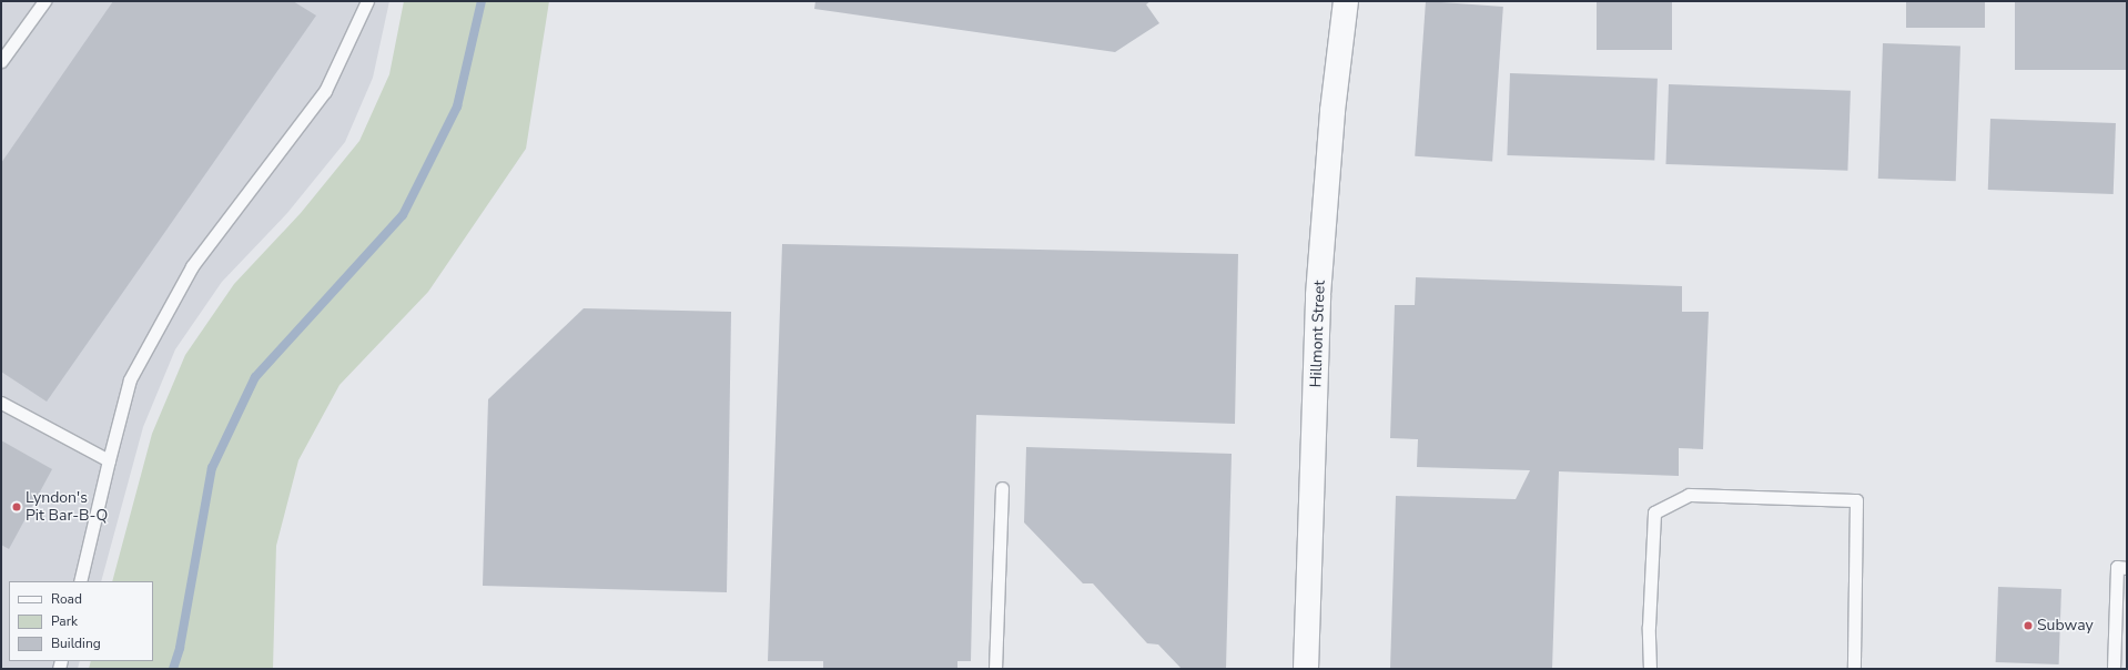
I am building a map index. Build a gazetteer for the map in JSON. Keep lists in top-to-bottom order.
{
  "streets": {
    "street": ["Hillmont Street"]
  },
  "places": ["Lyndon's Pit Bar-B-Q", "Subway"],
  "legend": ["Road", "Park", "Building"]
}
